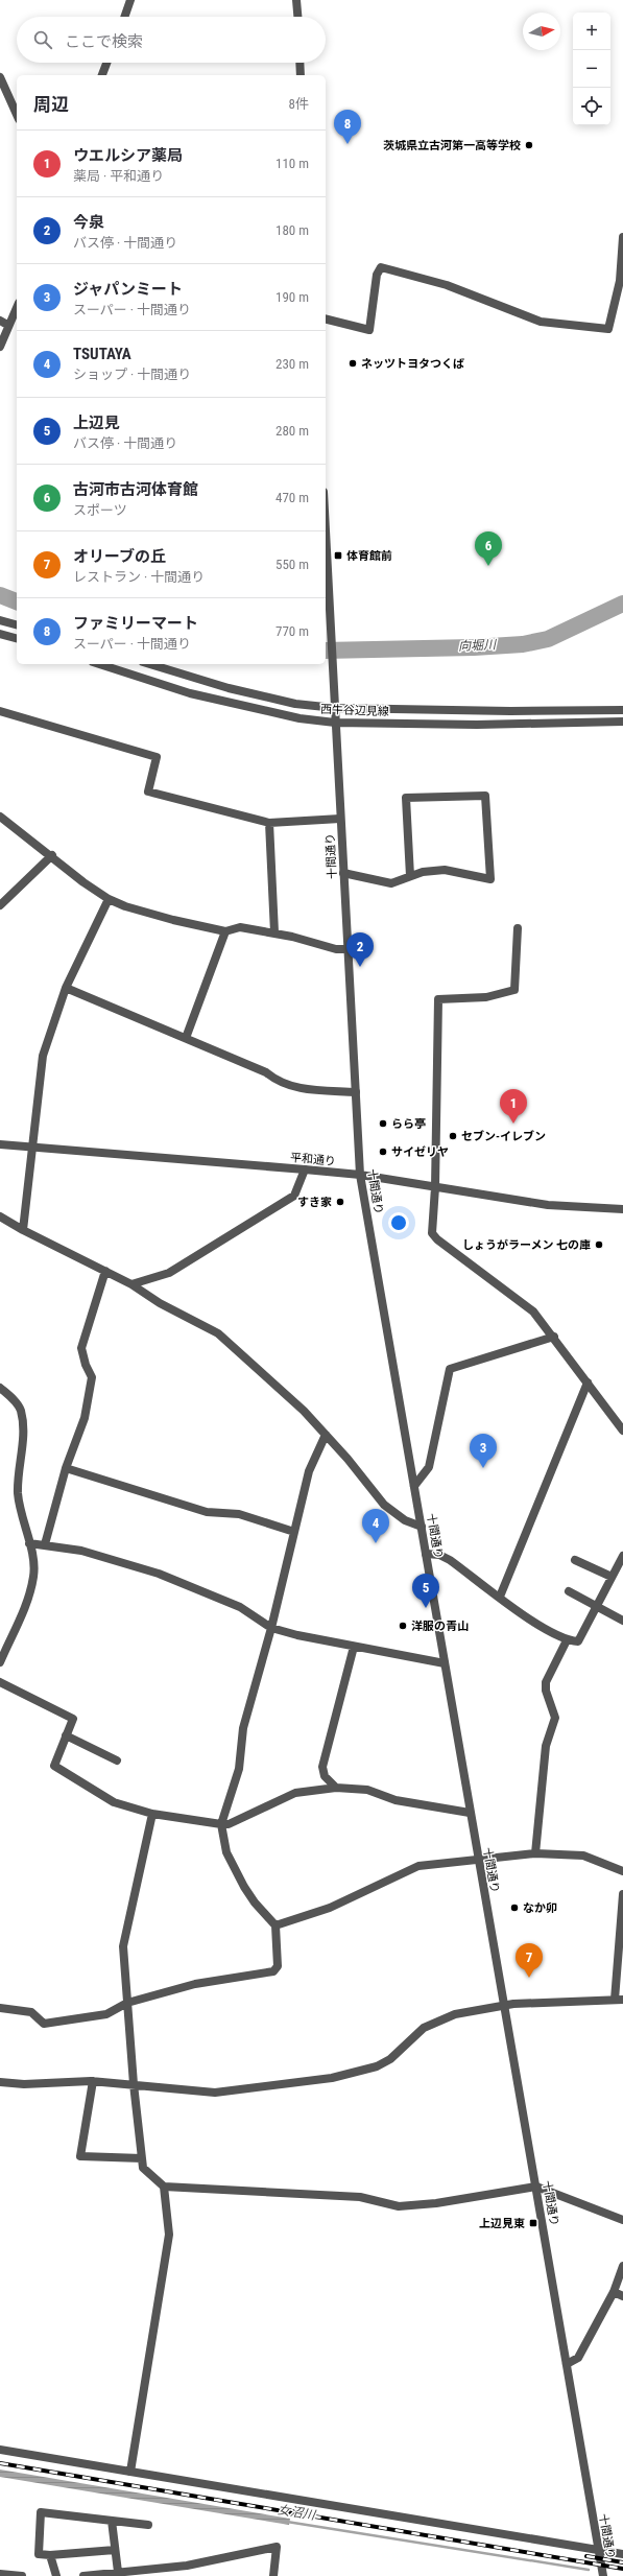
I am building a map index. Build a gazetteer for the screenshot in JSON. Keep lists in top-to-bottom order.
{
  "streets": {
    "street": ["西牛谷辺見線", "十間通り", "平和通り"]
  },
  "crossings": [
    ["西牛谷辺見線", "十間通り"],
    ["十間通り", "平和通り"]
  ],
  "water": ["向堀川", "女沼川"],
  "places": {
    "other": [
      "茨城県立古河第一高等学校",
      "ネッツトヨタつくば",
      "らら亭",
      "セブン-イレブン",
      "サイゼリヤ",
      "すき家",
      "しょうがラーメン 七の庫",
      "洋服の青山",
      "なか卯"
    ],
    "transit": ["体育館前", "上辺見東"]
  },
  "north": "right",
  "page": {
    "map_buttons": ["+", "−"],
    "search": "ここで検索",
    "heading": ["周辺", "8件"],
    "pins": [
      "8",
      "6",
      "2",
      "1",
      "3",
      "4",
      "5",
      "7"
    ],
    "list": [
      {
        "mark": "1",
        "name": "ウエルシア薬局",
        "note": "薬局 · 平和通り",
        "value": "110 m"
      },
      {
        "mark": "2",
        "name": "今泉",
        "note": "バス停 · 十間通り",
        "value": "180 m"
      },
      {
        "mark": "3",
        "name": "ジャパンミート",
        "note": "スーパー · 十間通り",
        "value": "190 m"
      },
      {
        "mark": "4",
        "name": "TSUTAYA",
        "note": "ショップ · 十間通り",
        "value": "230 m"
      },
      {
        "mark": "5",
        "name": "上辺見",
        "note": "バス停 · 十間通り",
        "value": "280 m"
      },
      {
        "mark": "6",
        "name": "古河市古河体育館",
        "note": "スポーツ",
        "value": "470 m"
      },
      {
        "mark": "7",
        "name": "オリーブの丘",
        "note": "レストラン · 十間通り",
        "value": "550 m"
      },
      {
        "mark": "8",
        "name": "ファミリーマート",
        "note": "スーパー · 十間通り",
        "value": "770 m"
      }
    ]
  }
}
